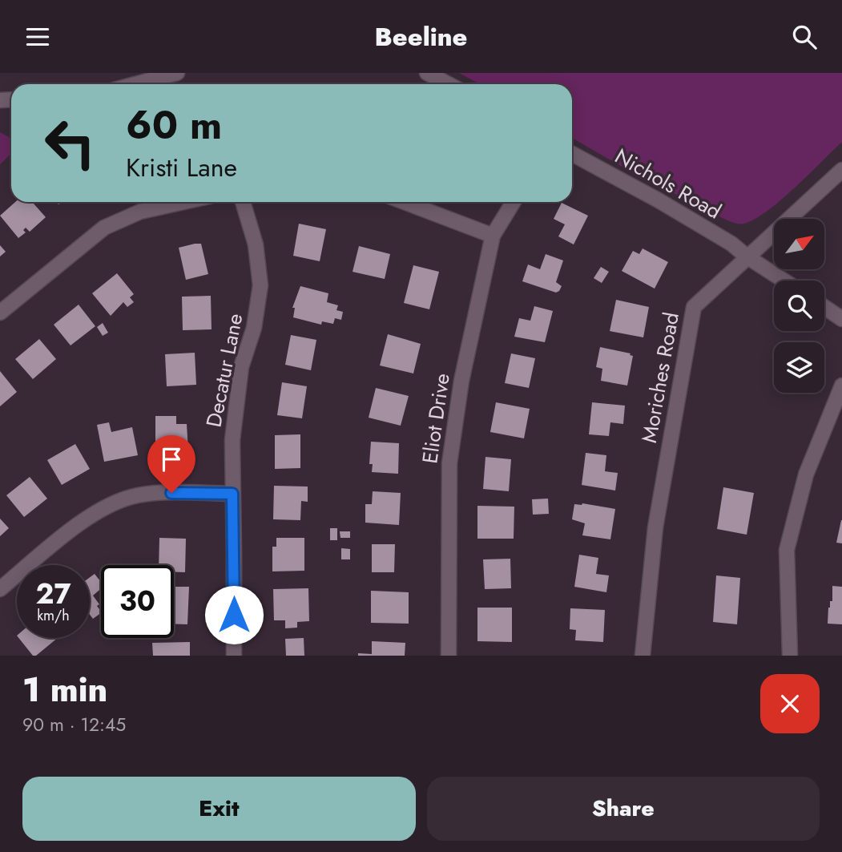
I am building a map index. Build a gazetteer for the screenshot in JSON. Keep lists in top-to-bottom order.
{
  "streets": {
    "street": [
      "Nichols Road",
      "Decatur Lane",
      "Moriches Road",
      "Eliot Drive"
    ]
  },
  "crossings": [
    ["Nichols Road", "Moriches Road"]
  ],
  "north": "top right",
  "page": {
    "header": "Beeline",
    "turn": ["60 m", "Kristi Lane"],
    "speed": "27 km/h",
    "limit": "30",
    "heading": ["1 min", "90 m · 12:45"],
    "buttons": ["Exit", "Share"]
  }
}
